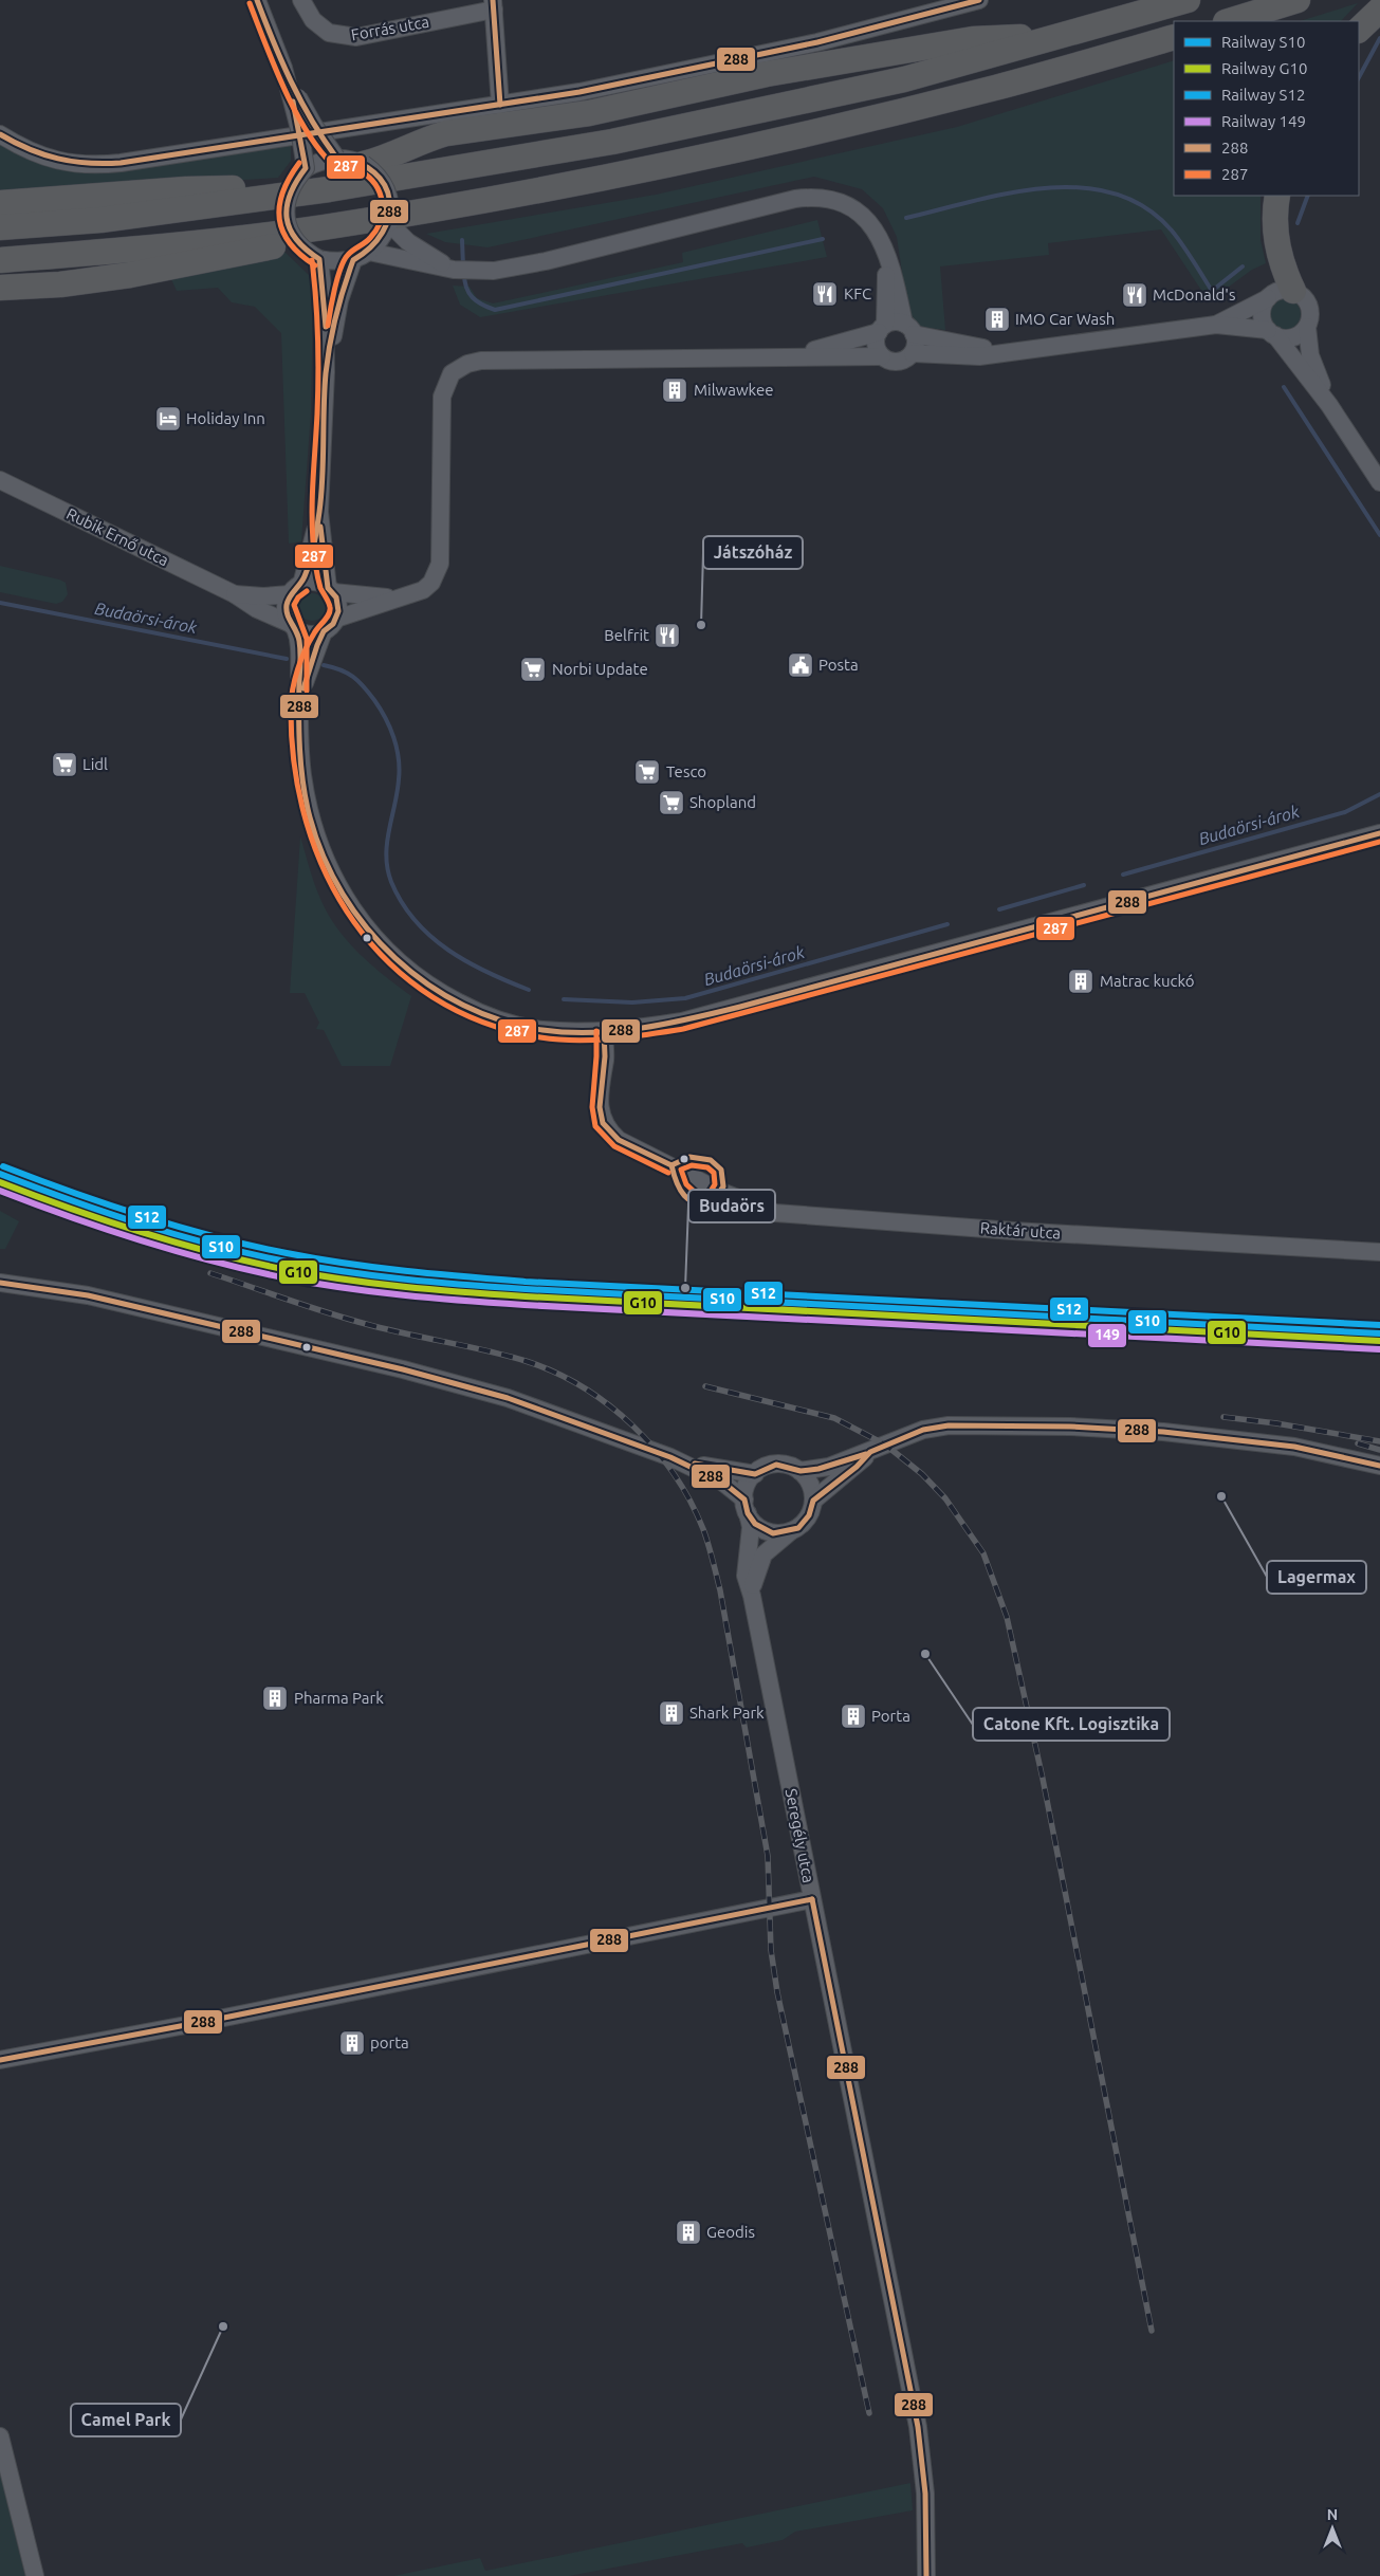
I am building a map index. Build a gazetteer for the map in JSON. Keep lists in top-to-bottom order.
{
  "streets": {
    "street": [
      "Forrás utca",
      "Rubik Ernő utca",
      "Raktár utca",
      "Seregély utca"
    ]
  },
  "water": ["Budaörsi-árok"],
  "places": {
    "restaurant": ["KFC", "McDonald's", "Belfrit"],
    "building": [
      "IMO Car Wash",
      "Milwawkee",
      "Matrac kuckó",
      "Pharma Park",
      "Shark Park",
      "Porta",
      "porta",
      "Geodis"
    ],
    "hotel": ["Holiday Inn"],
    "other": [
      "Játszóház",
      "Budaörs",
      "Lagermax",
      "Catone Kft. Logisztika",
      "Camel Park"
    ],
    "public building": ["Posta"],
    "supermarket": [
      "Norbi Update",
      "Lidl",
      "Tesco",
      "Shopland"
    ]
  },
  "lines": [
    "transit line 288",
    "transit line 287",
    "rail line S12",
    "rail line S10",
    "rail line G10",
    "rail line 149"
  ],
  "legend": [
    "Railway S10",
    "Railway G10",
    "Railway S12",
    "Railway 149",
    "288",
    "287"
  ],
  "north": "top"
}
